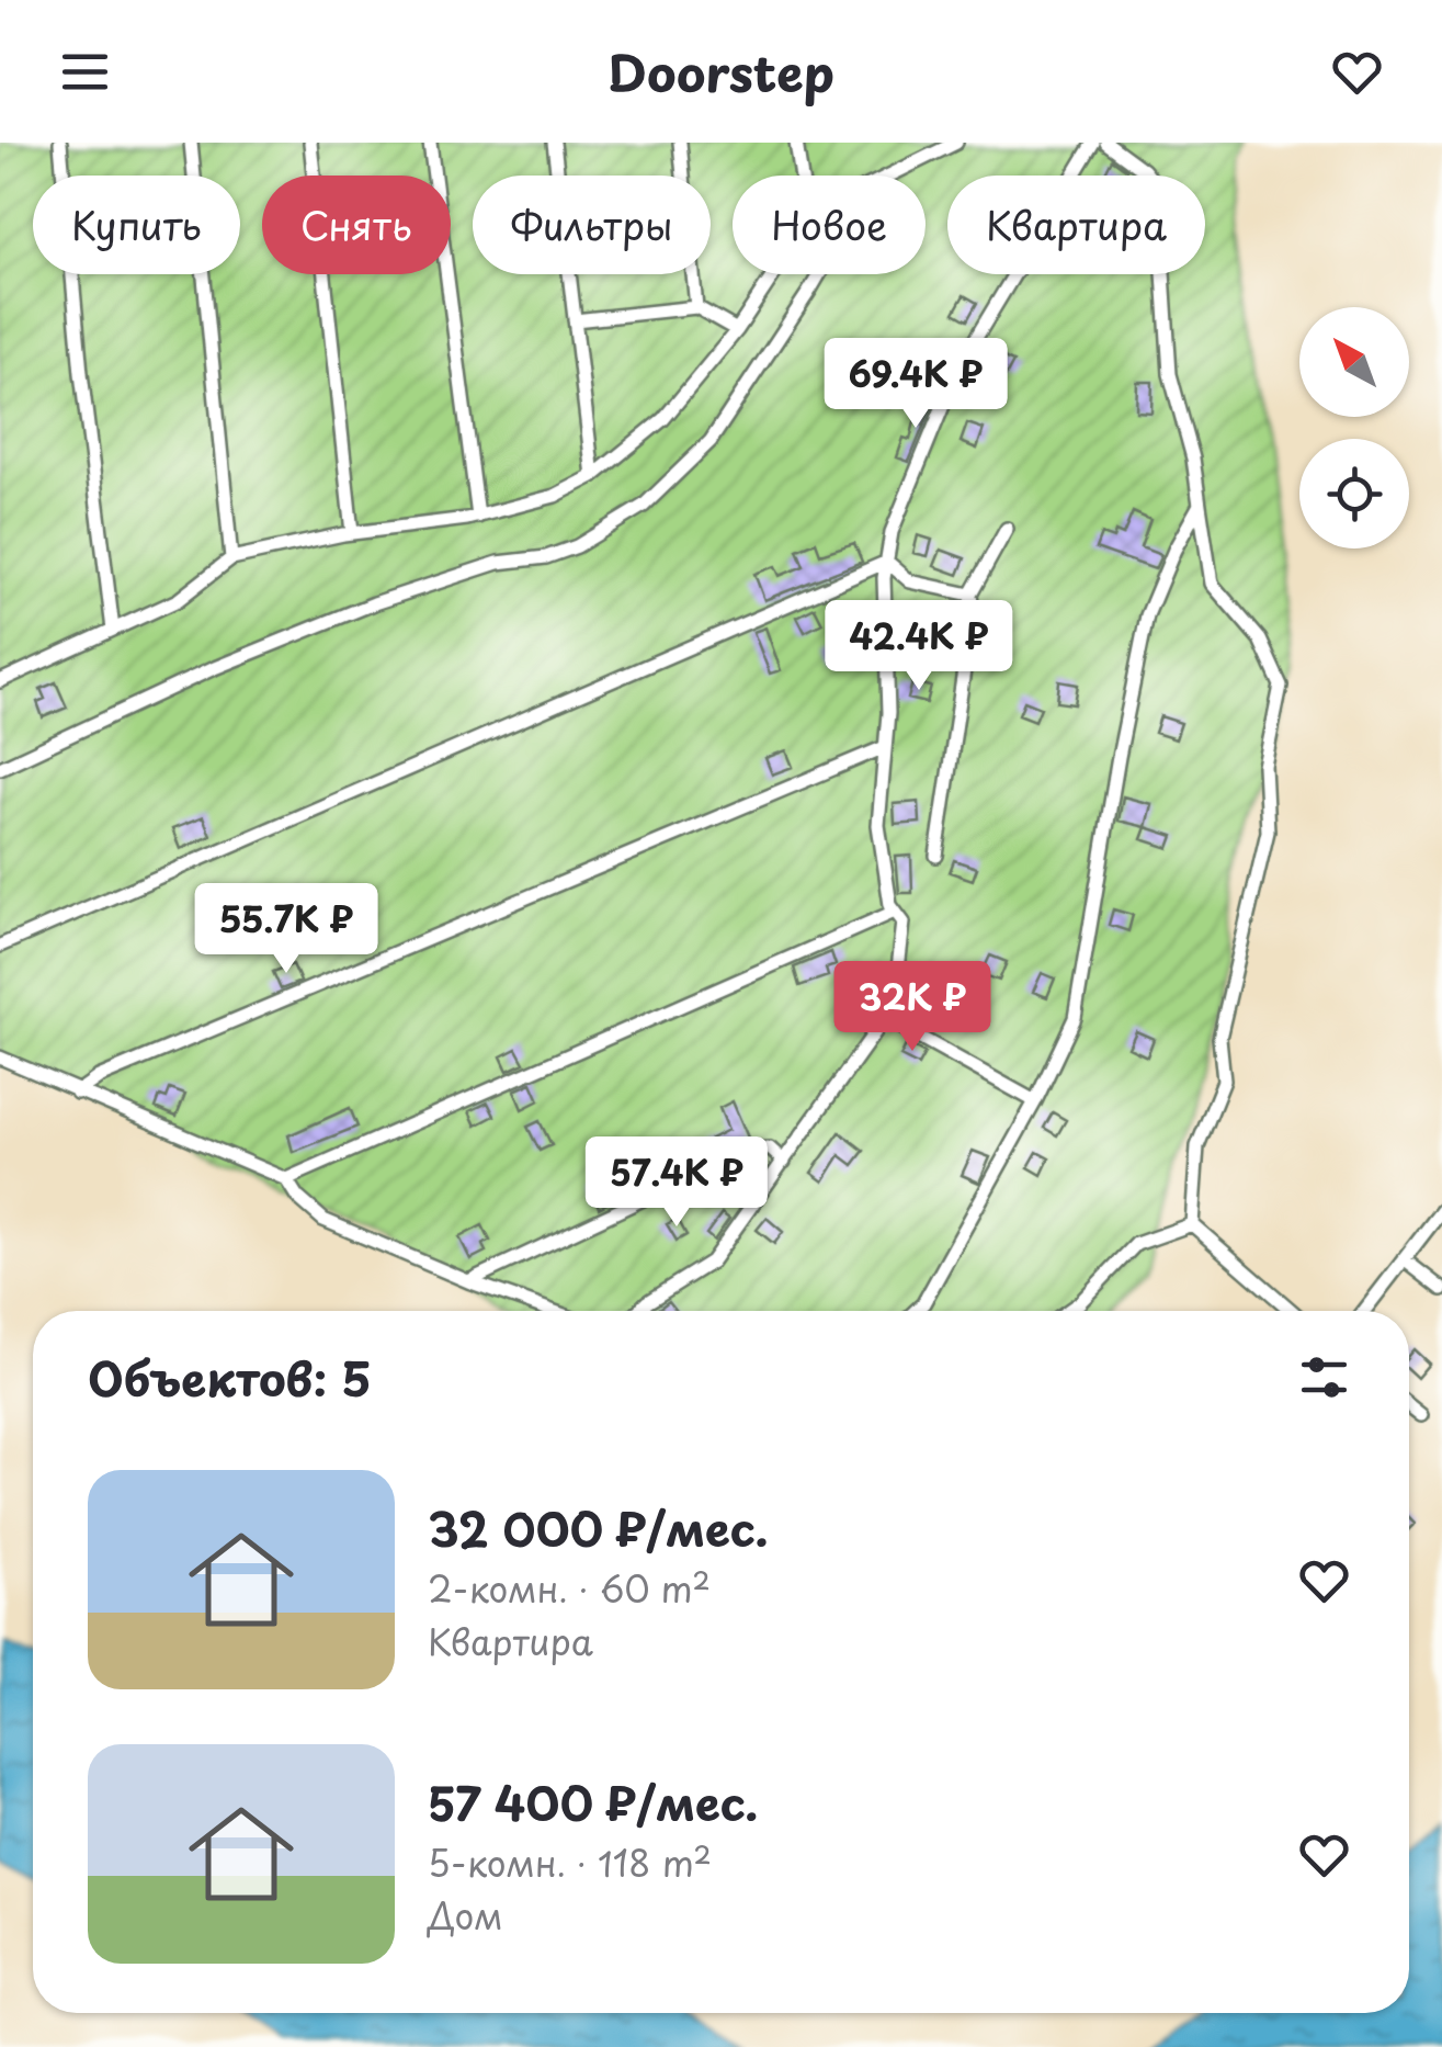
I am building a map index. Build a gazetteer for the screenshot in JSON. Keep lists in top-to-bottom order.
{
  "north": "top left",
  "page": {
    "header": "Doorstep",
    "chip": [
      "Купить",
      "Снять",
      "Фильтры",
      "Новое",
      "Квартира"
    ],
    "price": [
      "69.4K ₽",
      "42.4K ₽",
      "55.7K ₽",
      "32K ₽",
      "57.4K ₽"
    ],
    "heading": "Объектов: 5",
    "list": [
      {
        "name": "32 000 ₽/мес.",
        "note": "2-комн. · 60 m² · Квартира"
      },
      {
        "name": "57 400 ₽/мес.",
        "note": "5-комн. · 118 m² · Дом"
      }
    ]
  }
}
